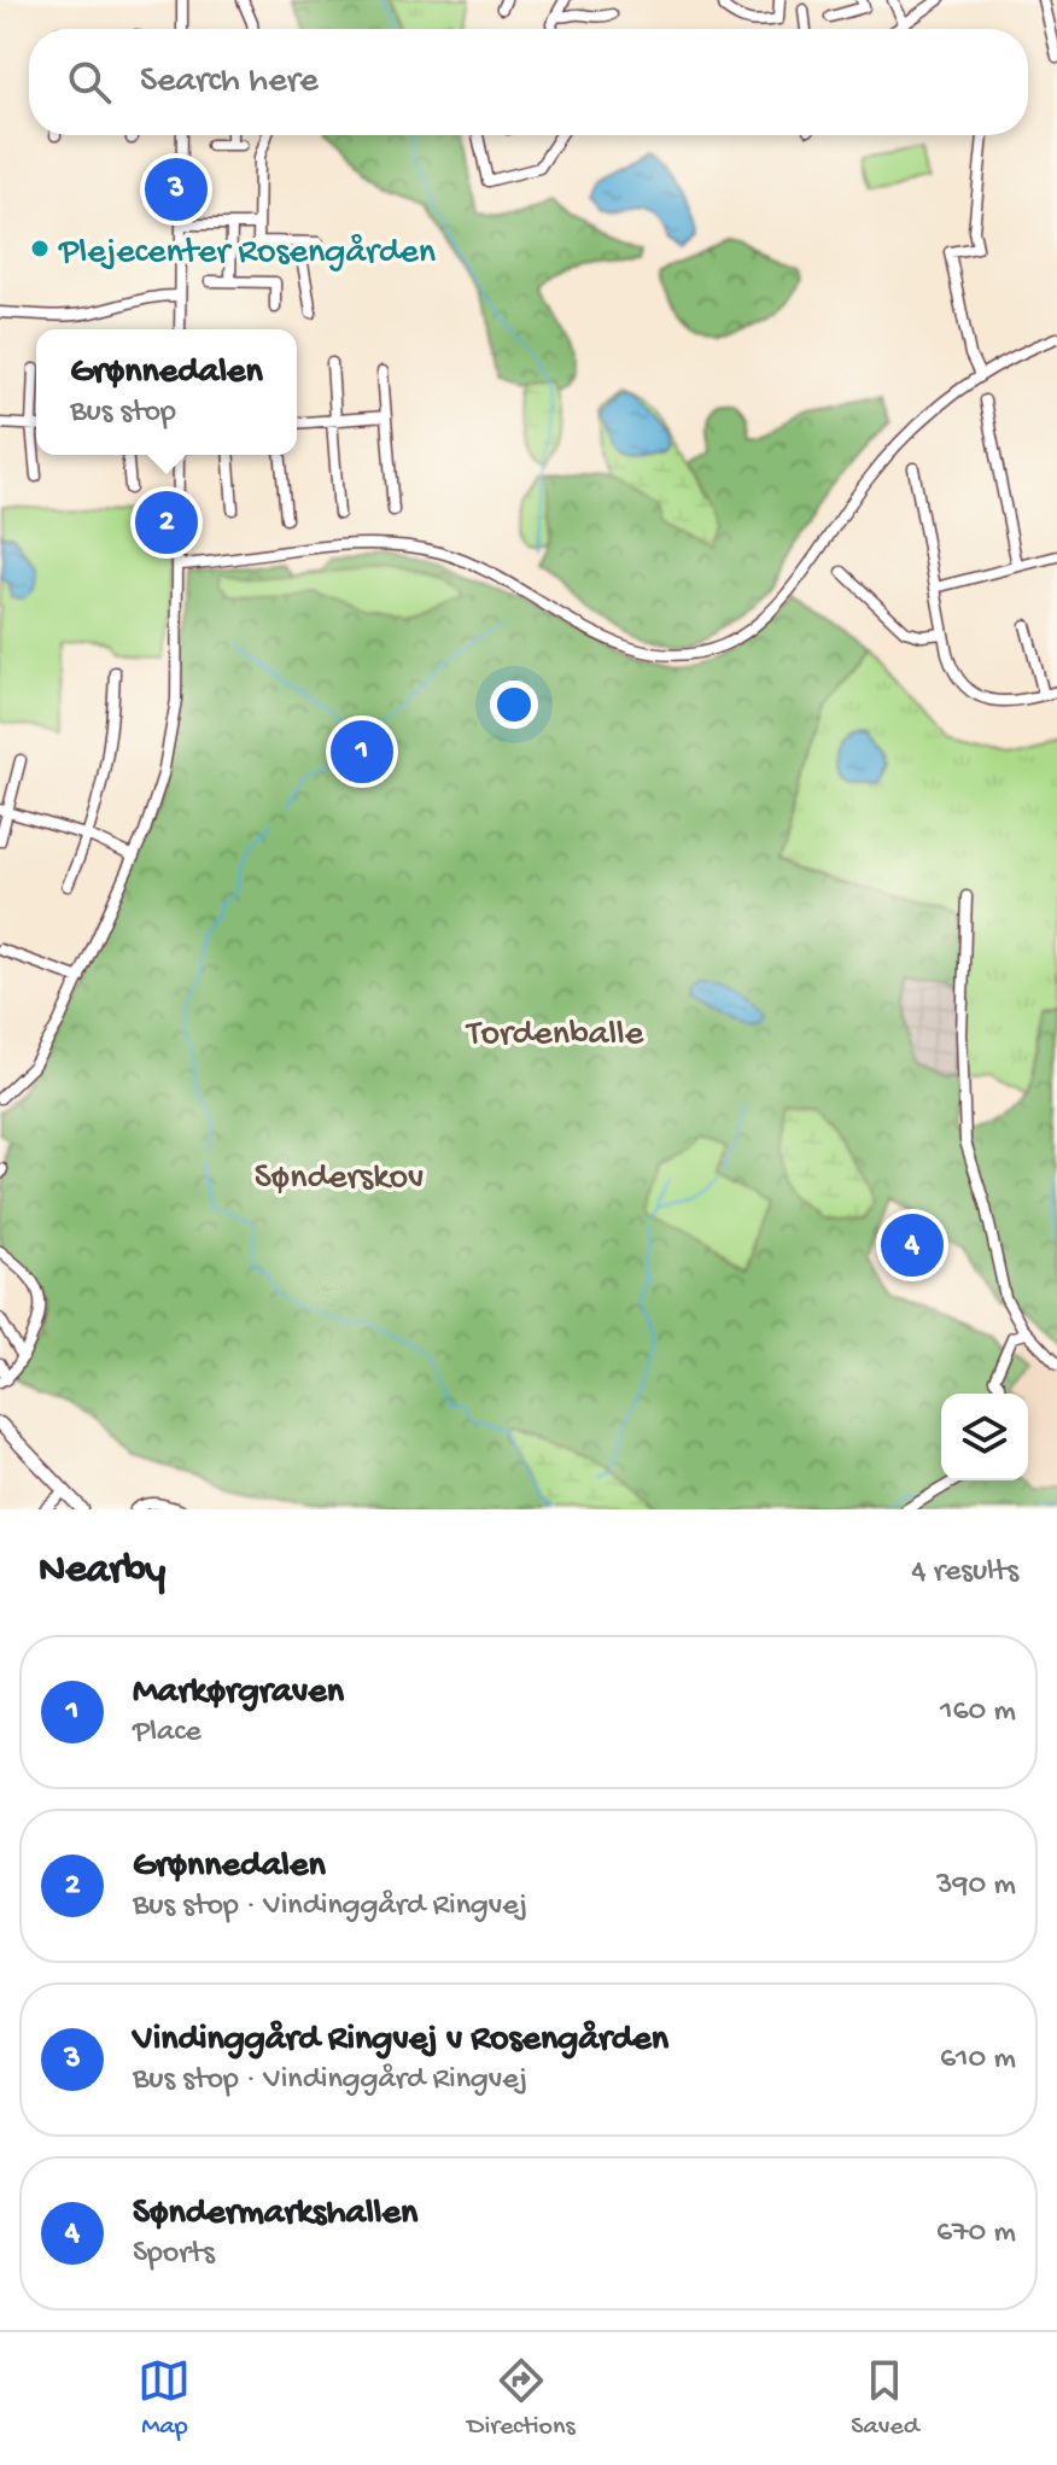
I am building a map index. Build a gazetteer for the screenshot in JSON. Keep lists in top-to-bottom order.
{
  "parks": ["Tordenballe", "Sønderskov"],
  "places": ["Plejecenter Rosengården"],
  "page": {
    "search": "Search here",
    "pins": [
      "3",
      "2",
      "1",
      "4"
    ],
    "popup": ["Grønnedalen", "Bus stop"],
    "heading": ["Nearby", "4 results"],
    "list": [
      {
        "mark": "1",
        "name": "Markørgraven",
        "note": "Place",
        "value": "160 m"
      },
      {
        "mark": "2",
        "name": "Grønnedalen",
        "note": "Bus stop · Vindinggård Ringvej",
        "value": "390 m"
      },
      {
        "mark": "3",
        "name": "Vindinggård Ringvej v Rosengården",
        "note": "Bus stop · Vindinggård Ringvej",
        "value": "610 m"
      },
      {
        "mark": "4",
        "name": "Søndermarkshallen",
        "note": "Sports",
        "value": "670 m"
      }
    ],
    "nav": ["Map", "Directions", "Saved"]
  }
}
